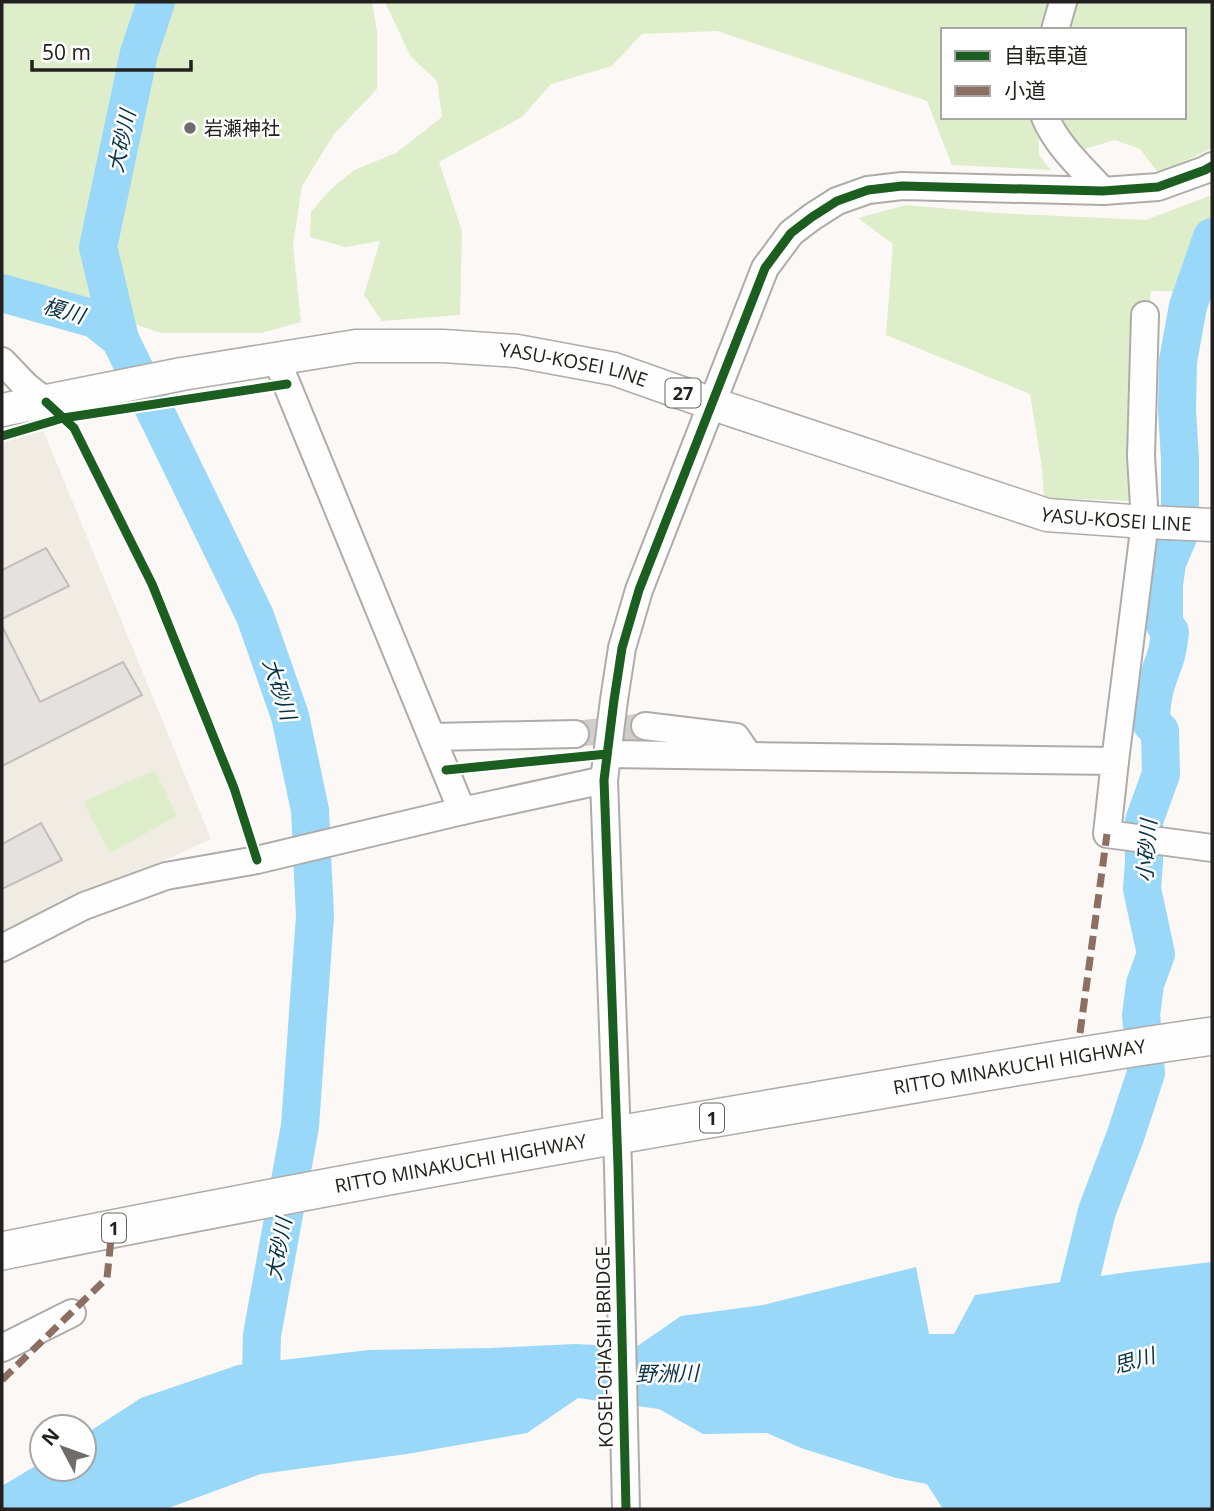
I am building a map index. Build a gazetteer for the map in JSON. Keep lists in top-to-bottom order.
{
  "streets": {
    "highway": ["RITTO MINAKUCHI HIGHWAY", "1"],
    "main road": ["YASU-KOSEI LINE", "27"],
    "street": ["KOSEI-OHASHI BRIDGE"]
  },
  "crossings": [
    ["YASU-KOSEI LINE", "KOSEI-OHASHI BRIDGE"],
    ["RITTO MINAKUCHI HIGHWAY", "KOSEI-OHASHI BRIDGE"]
  ],
  "water": [
    "大砂川",
    "榎川",
    "小砂川",
    "思川",
    "野洲川"
  ],
  "places": ["岩瀬神社"],
  "legend": ["自転車道", "小道"],
  "scale_bar": "50 m",
  "north": "top left"
}
